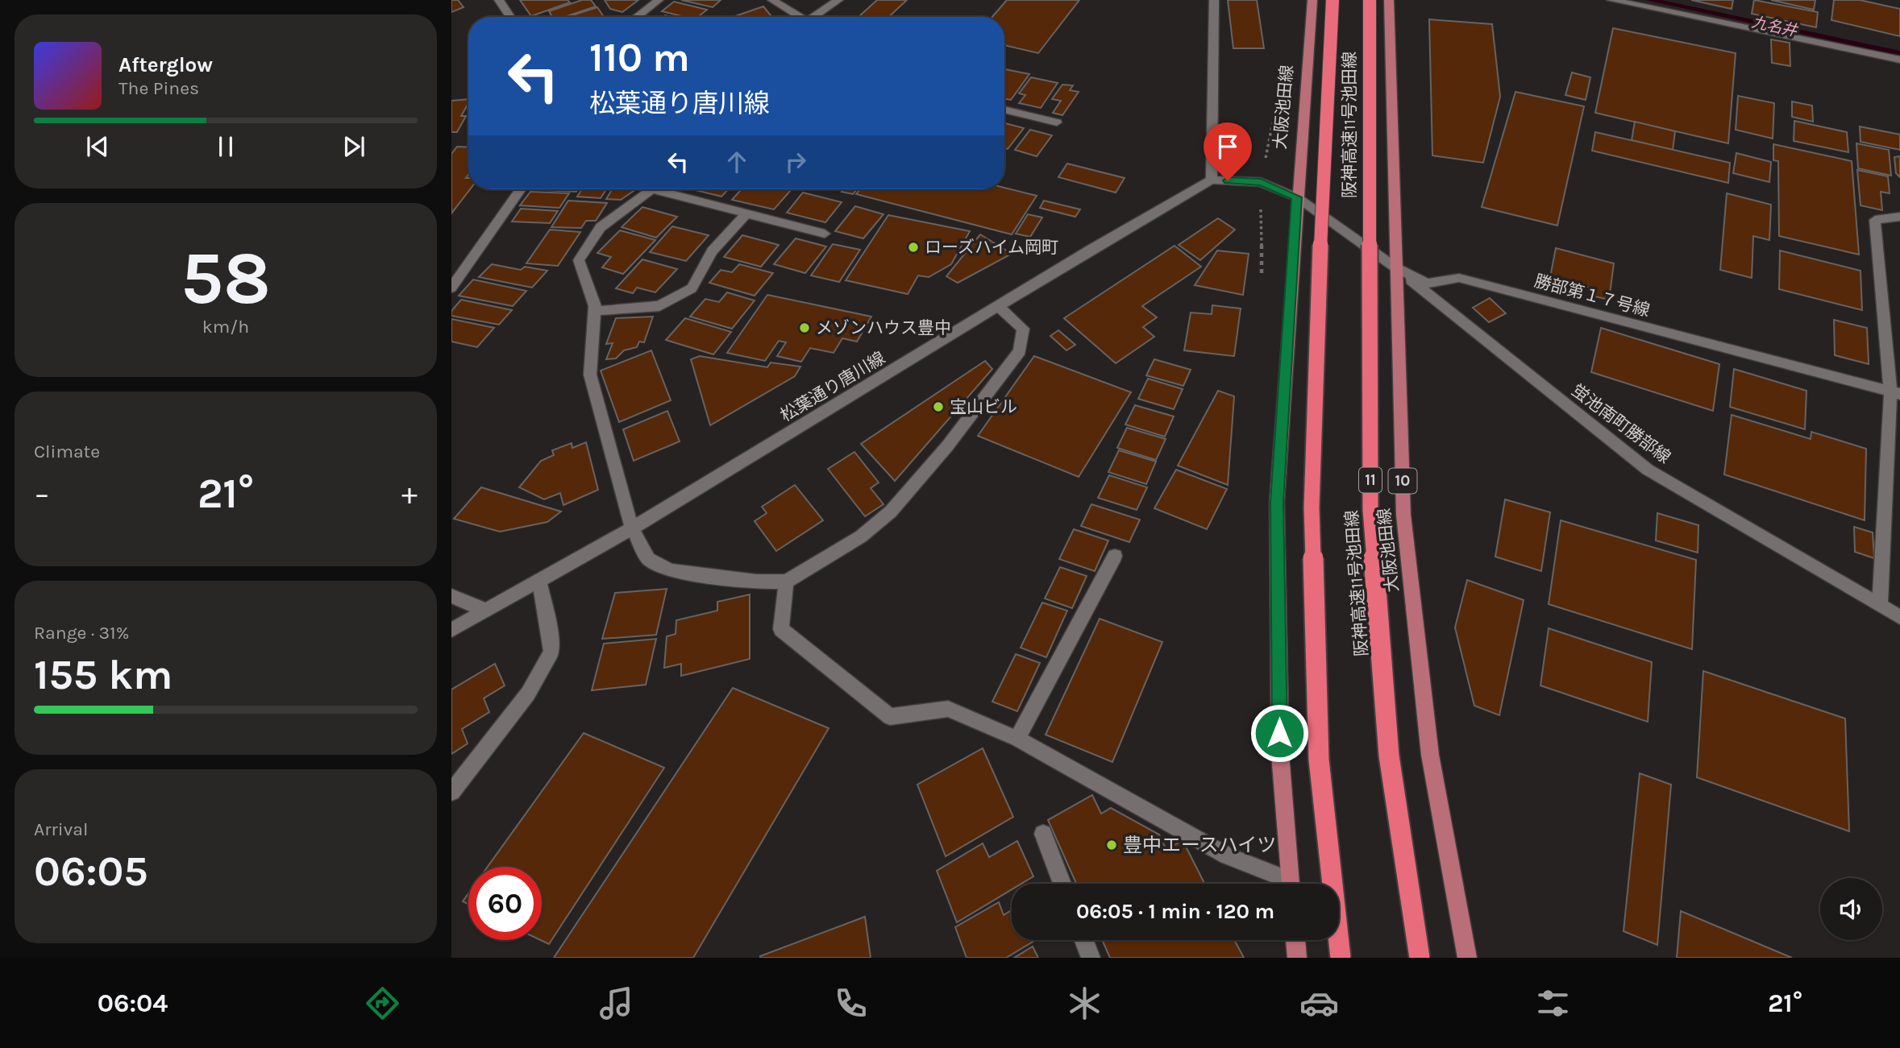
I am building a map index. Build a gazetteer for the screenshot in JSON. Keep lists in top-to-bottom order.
{
  "streets": {
    "highway": ["阪神高速11号池田線", "11"],
    "main road": ["大阪池田線", "10"],
    "street": ["勝部第１７号線", "松葉通り唐川線", "蛍池南町勝部線"]
  },
  "crossings": [
    ["大阪池田線", "勝部第１７号線"],
    ["大阪池田線", "蛍池南町勝部線"],
    ["勝部第１７号線", "蛍池南町勝部線"]
  ],
  "water": ["九名井"],
  "places": [
    "ローズハイム岡町",
    "メゾンハウス豊中",
    "宝山ビル",
    "豊中エースハイツ"
  ],
  "page": {
    "turn": ["110 m", "松葉通り唐川線"],
    "song": ["Afterglow", "The Pines"],
    "tile": [
      ["58", "km/h"],
      "Climate",
      ["Range · 31%", "155 km"],
      ["Arrival", "06:05"]
    ],
    "heat": ["−", "21°", "+"],
    "limit": "60",
    "trip": "06:05 · 1 min · 120 m",
    "tabs": ["06:04", "21°"]
  }
}
